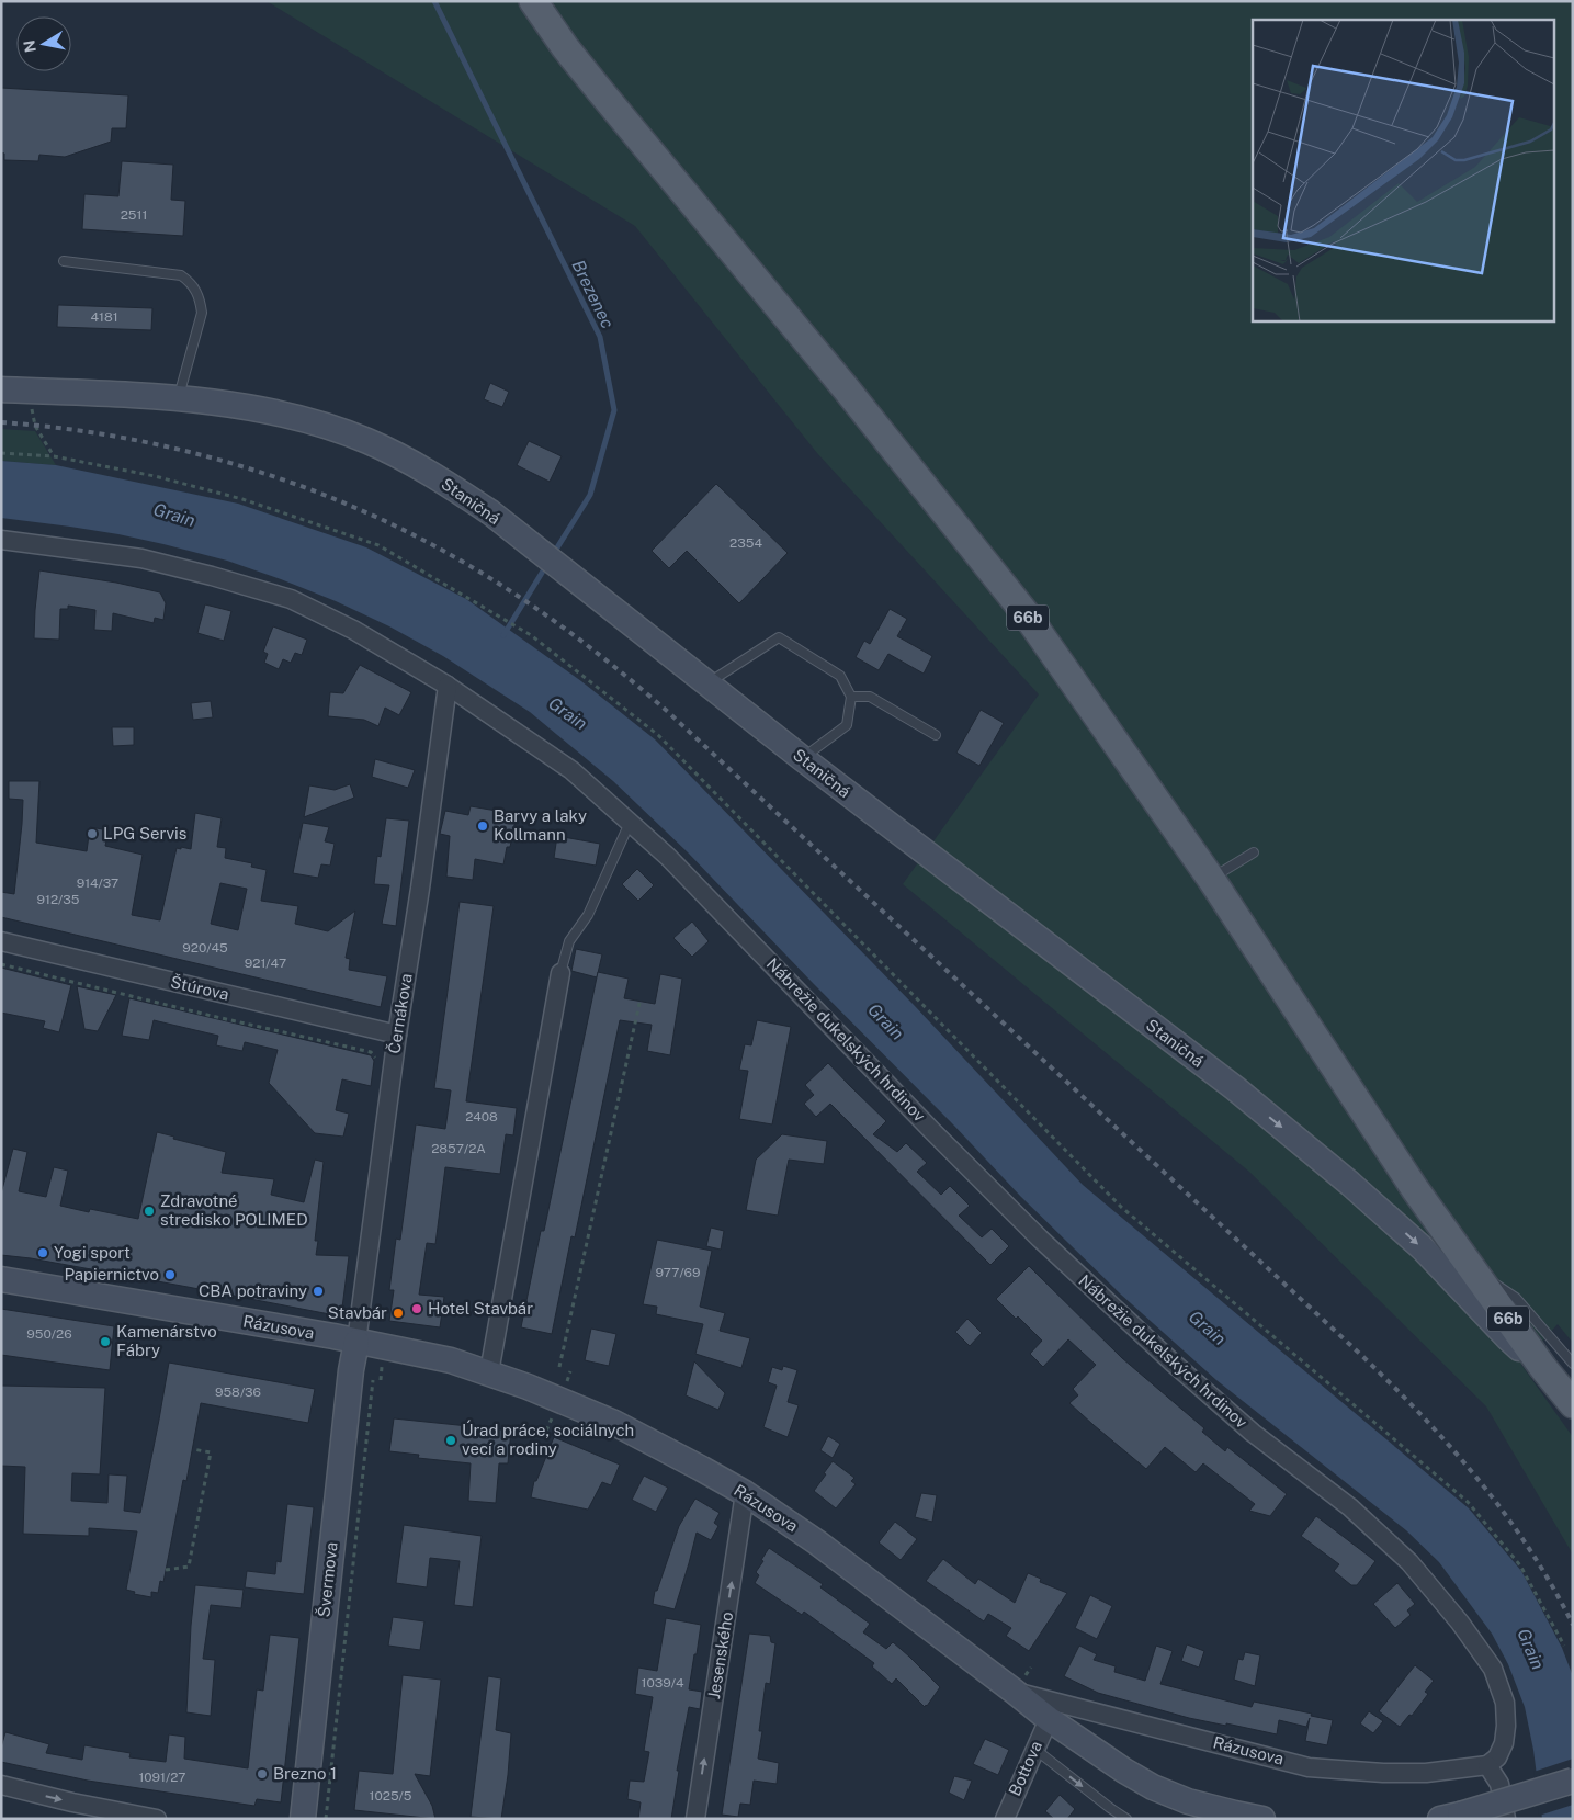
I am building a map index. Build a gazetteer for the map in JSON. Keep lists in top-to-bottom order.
{
  "streets": {
    "main road": ["66b"],
    "street": [
      "Staničná",
      "Štúrova",
      "Černákova",
      "Nábrežie dukelských hrdinov",
      "Rázusova",
      "Švermova",
      "Jesenského",
      "Bottova"
    ]
  },
  "crossings": [
    ["Staničná", "66b"],
    ["Štúrova", "Černákova"],
    ["Černákova", "Nábrežie dukelských hrdinov"],
    ["Černákova", "Rázusova"],
    ["Černákova", "Švermova"],
    ["Nábrežie dukelských hrdinov", "Rázusova"],
    ["Rázusova", "Švermova"],
    ["Rázusova", "Jesenského"],
    ["Rázusova", "Bottova"]
  ],
  "one_way": ["Staničná", "Jesenského"],
  "water": ["Brezenec", "Grain"],
  "places": [
    "Barvy a laky Kollmann",
    "LPG Servis",
    "Zdravotné stredisko POLIMED",
    "Yogi sport",
    "Papiernictvo",
    "CBA potraviny",
    "Hotel Stavbár",
    "Stavbár",
    "Kamenárstvo Fábry",
    "Úrad práce, sociálnych vecí a rodiny",
    "Brezno 1"
  ],
  "house_numbers": [
    "2511",
    "4181",
    "2354",
    "914/37",
    "912/35",
    "920/45",
    "921/47",
    "2408",
    "2857/2A",
    "977/69",
    "950/26",
    "958/36",
    "1039/4",
    "1091/27",
    "1025/5"
  ],
  "north": "left"
}
